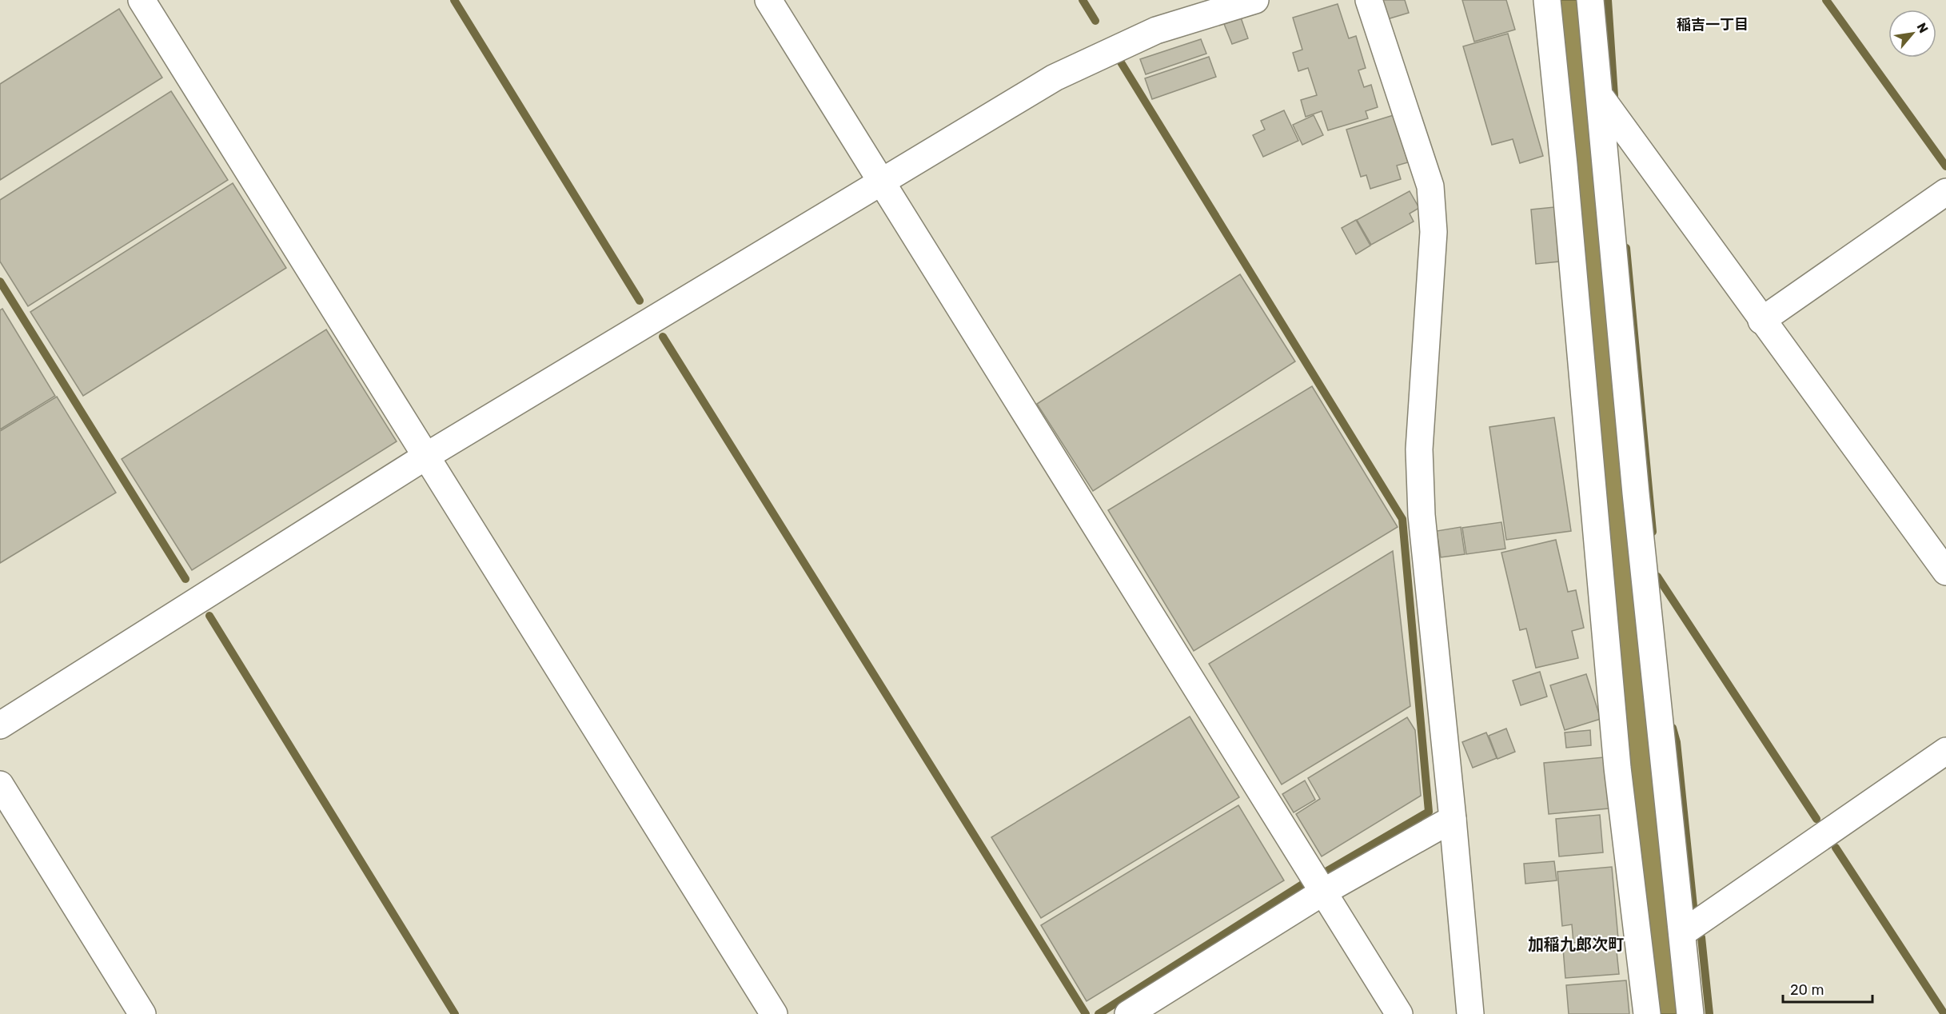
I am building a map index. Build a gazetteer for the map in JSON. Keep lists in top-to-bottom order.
{
  "districts": ["稲吉一丁目", "加稲九郎次町"],
  "scale_bar": "20 m",
  "north": "top right"
}
